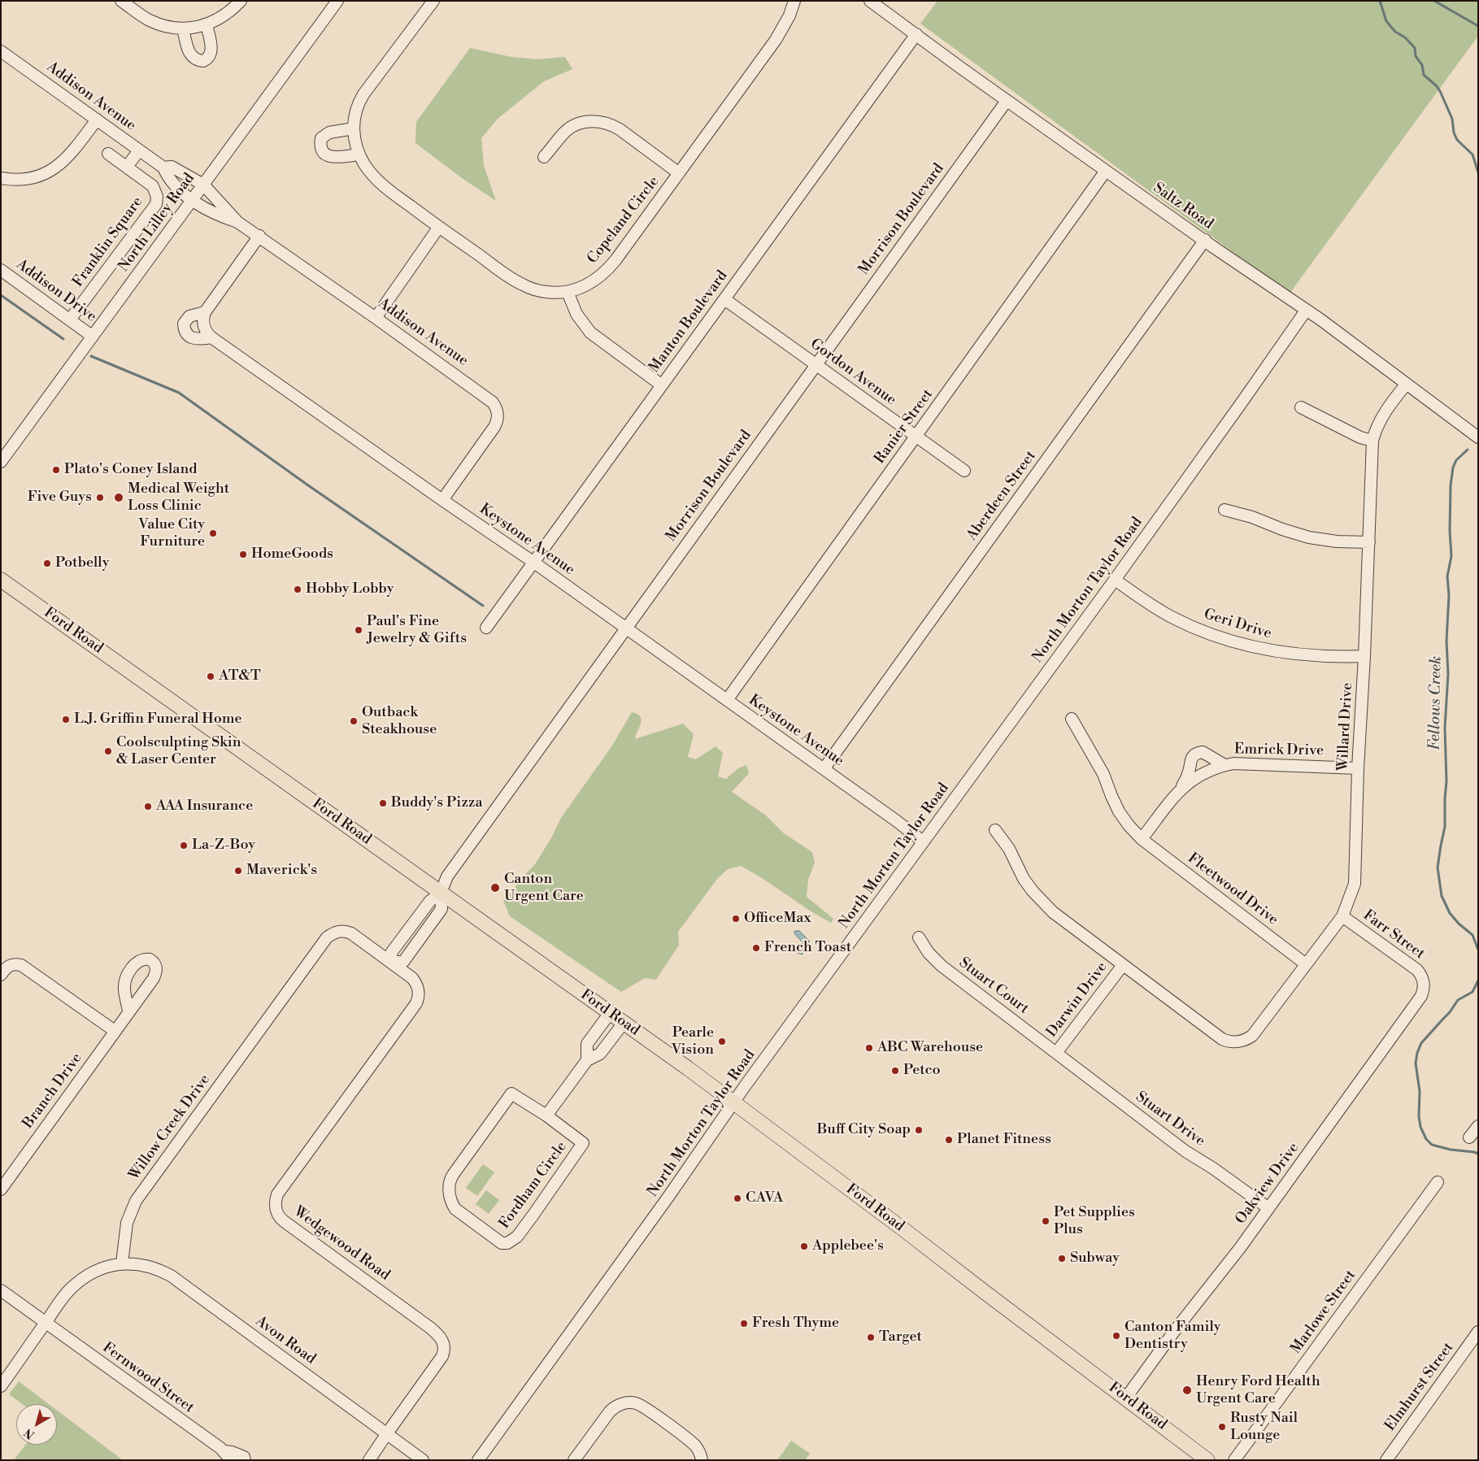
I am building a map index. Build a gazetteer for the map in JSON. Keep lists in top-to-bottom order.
{
  "streets": {
    "main road": ["Ford Road"],
    "street": [
      "Addison Avenue",
      "Saltz Road",
      "Morrison Boulevard",
      "Copeland Circle",
      "North Lilley Road",
      "Franklin Square",
      "Addison Drive",
      "Manton Boulevard",
      "Gordon Avenue",
      "Ranier Street",
      "Aberdeen Street",
      "Keystone Avenue",
      "North Morton Taylor Road",
      "Geri Drive",
      "Willard Drive",
      "Emrick Drive",
      "Fleetwood Drive",
      "Farr Street",
      "Stuart Court",
      "Darwin Drive",
      "Branch Drive",
      "Stuart Drive",
      "Willow Creek Drive",
      "Oakview Drive",
      "Fordham Circle",
      "Wedgewood Road",
      "Marlowe Street",
      "Avon Road",
      "Fernwood Street",
      "Elmhurst Street"
    ]
  },
  "crossings": [
    ["Addison Avenue", "North Lilley Road"],
    ["Addison Avenue", "Keystone Avenue"],
    ["Saltz Road", "Morrison Boulevard"],
    ["Saltz Road", "Manton Boulevard"],
    ["Saltz Road", "Ranier Street"],
    ["Saltz Road", "Aberdeen Street"],
    ["Saltz Road", "North Morton Taylor Road"],
    ["Saltz Road", "Willard Drive"],
    ["Morrison Boulevard", "Gordon Avenue"],
    ["Morrison Boulevard", "Keystone Avenue"],
    ["Morrison Boulevard", "Ford Road"],
    ["North Lilley Road", "Addison Drive"],
    ["Franklin Square", "Addison Drive"],
    ["Manton Boulevard", "Gordon Avenue"],
    ["Manton Boulevard", "Keystone Avenue"],
    ["Gordon Avenue", "Ranier Street"],
    ["Ranier Street", "Keystone Avenue"],
    ["Aberdeen Street", "Keystone Avenue"],
    ["Keystone Avenue", "North Morton Taylor Road"],
    ["North Morton Taylor Road", "Geri Drive"],
    ["North Morton Taylor Road", "Ford Road"],
    ["Geri Drive", "Willard Drive"],
    ["Ford Road", "Oakview Drive"],
    ["Willard Drive", "Emrick Drive"],
    ["Willard Drive", "Fleetwood Drive"],
    ["Willard Drive", "Farr Street"],
    ["Willard Drive", "Darwin Drive"],
    ["Emrick Drive", "Fleetwood Drive"],
    ["Farr Street", "Oakview Drive"],
    ["Stuart Court", "Darwin Drive"],
    ["Stuart Court", "Stuart Drive"],
    ["Darwin Drive", "Stuart Drive"],
    ["Stuart Drive", "Oakview Drive"],
    ["Willow Creek Drive", "Wedgewood Road"],
    ["Willow Creek Drive", "Avon Road"],
    ["Wedgewood Road", "Avon Road"]
  ],
  "water": ["Fellows Creek"],
  "places": [
    "Plato's Coney Island",
    "Five Guys",
    "Medical Weight Loss Clinic",
    "Value City Furniture",
    "HomeGoods",
    "Potbelly",
    "Hobby Lobby",
    "Paul's Fine Jewelry & Gifts",
    "AT&T",
    "L.J. Griffin Funeral Home",
    "Outback Steakhouse",
    "Coolsculpting Skin & Laser Center",
    "Buddy's Pizza",
    "AAA Insurance",
    "La-Z-Boy",
    "Maverick's",
    "Canton Urgent Care",
    "OfficeMax",
    "French Toast",
    "Pearle Vision",
    "ABC Warehouse",
    "Petco",
    "Buff City Soap",
    "Planet Fitness",
    "CAVA",
    "Pet Supplies Plus",
    "Applebee's",
    "Subway",
    "Fresh Thyme",
    "Canton Family Dentistry",
    "Target",
    "Henry Ford Health Urgent Care",
    "Rusty Nail Lounge"
  ],
  "north": "bottom left"
}
